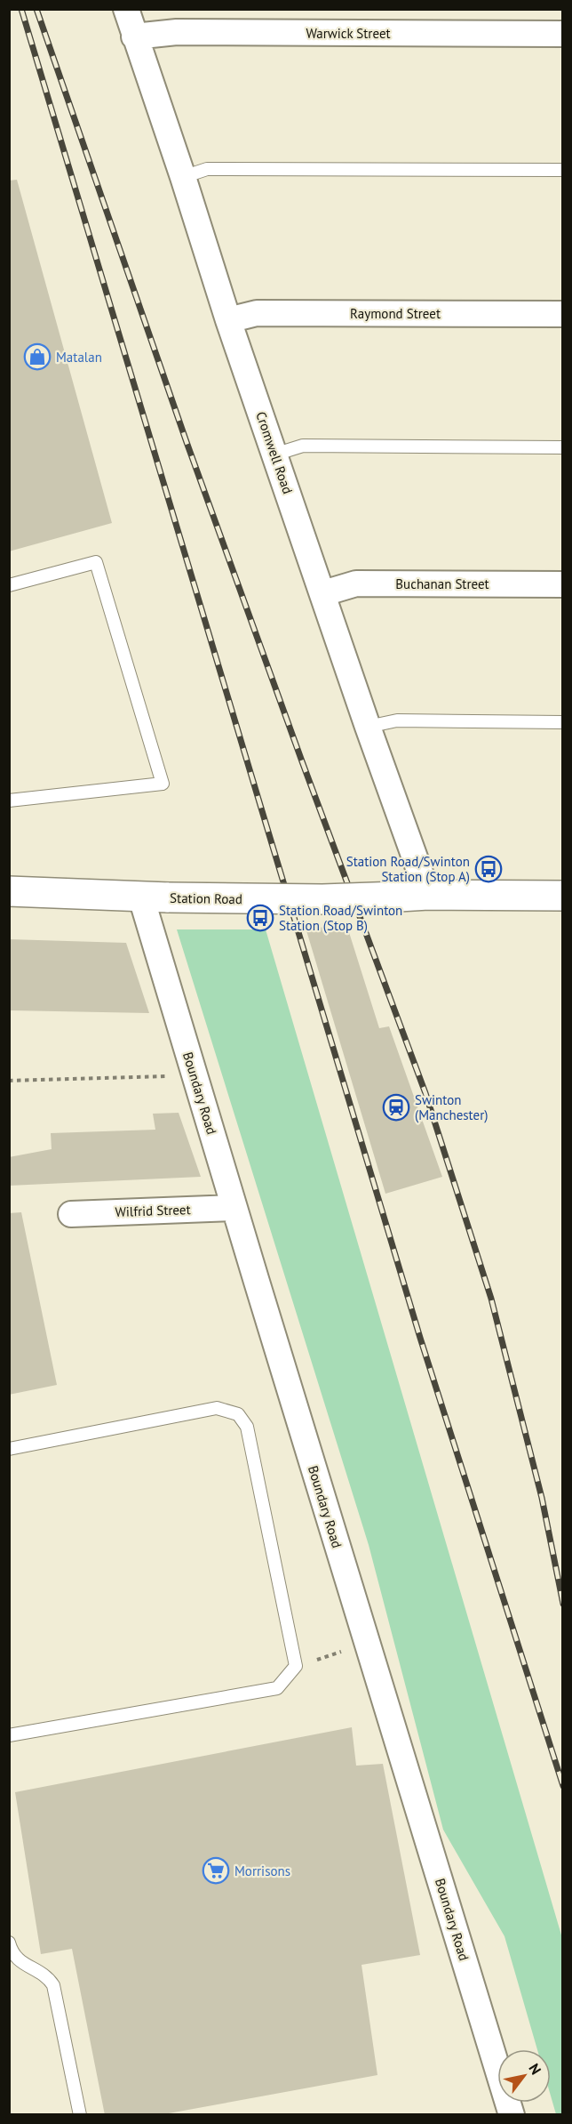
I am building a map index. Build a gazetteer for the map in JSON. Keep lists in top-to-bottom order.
{
  "streets": {
    "main road": ["Station Road"],
    "street": [
      "Warwick Street",
      "Raymond Street",
      "Cromwell Road",
      "Buchanan Street",
      "Boundary Road",
      "Wilfrid Street"
    ]
  },
  "crossings": [
    ["Warwick Street", "Cromwell Road"],
    ["Raymond Street", "Cromwell Road"],
    ["Cromwell Road", "Buchanan Street"],
    ["Cromwell Road", "Station Road"],
    ["Station Road", "Boundary Road"],
    ["Boundary Road", "Wilfrid Street"]
  ],
  "places": {
    "shop": ["Matalan"],
    "bus stop": ["Station Road/Swinton Station (Stop A)", "Station Road/Swinton Station (Stop B)"],
    "station": ["Swinton (Manchester)"],
    "supermarket": ["Morrisons"]
  },
  "north": "top right"
}
